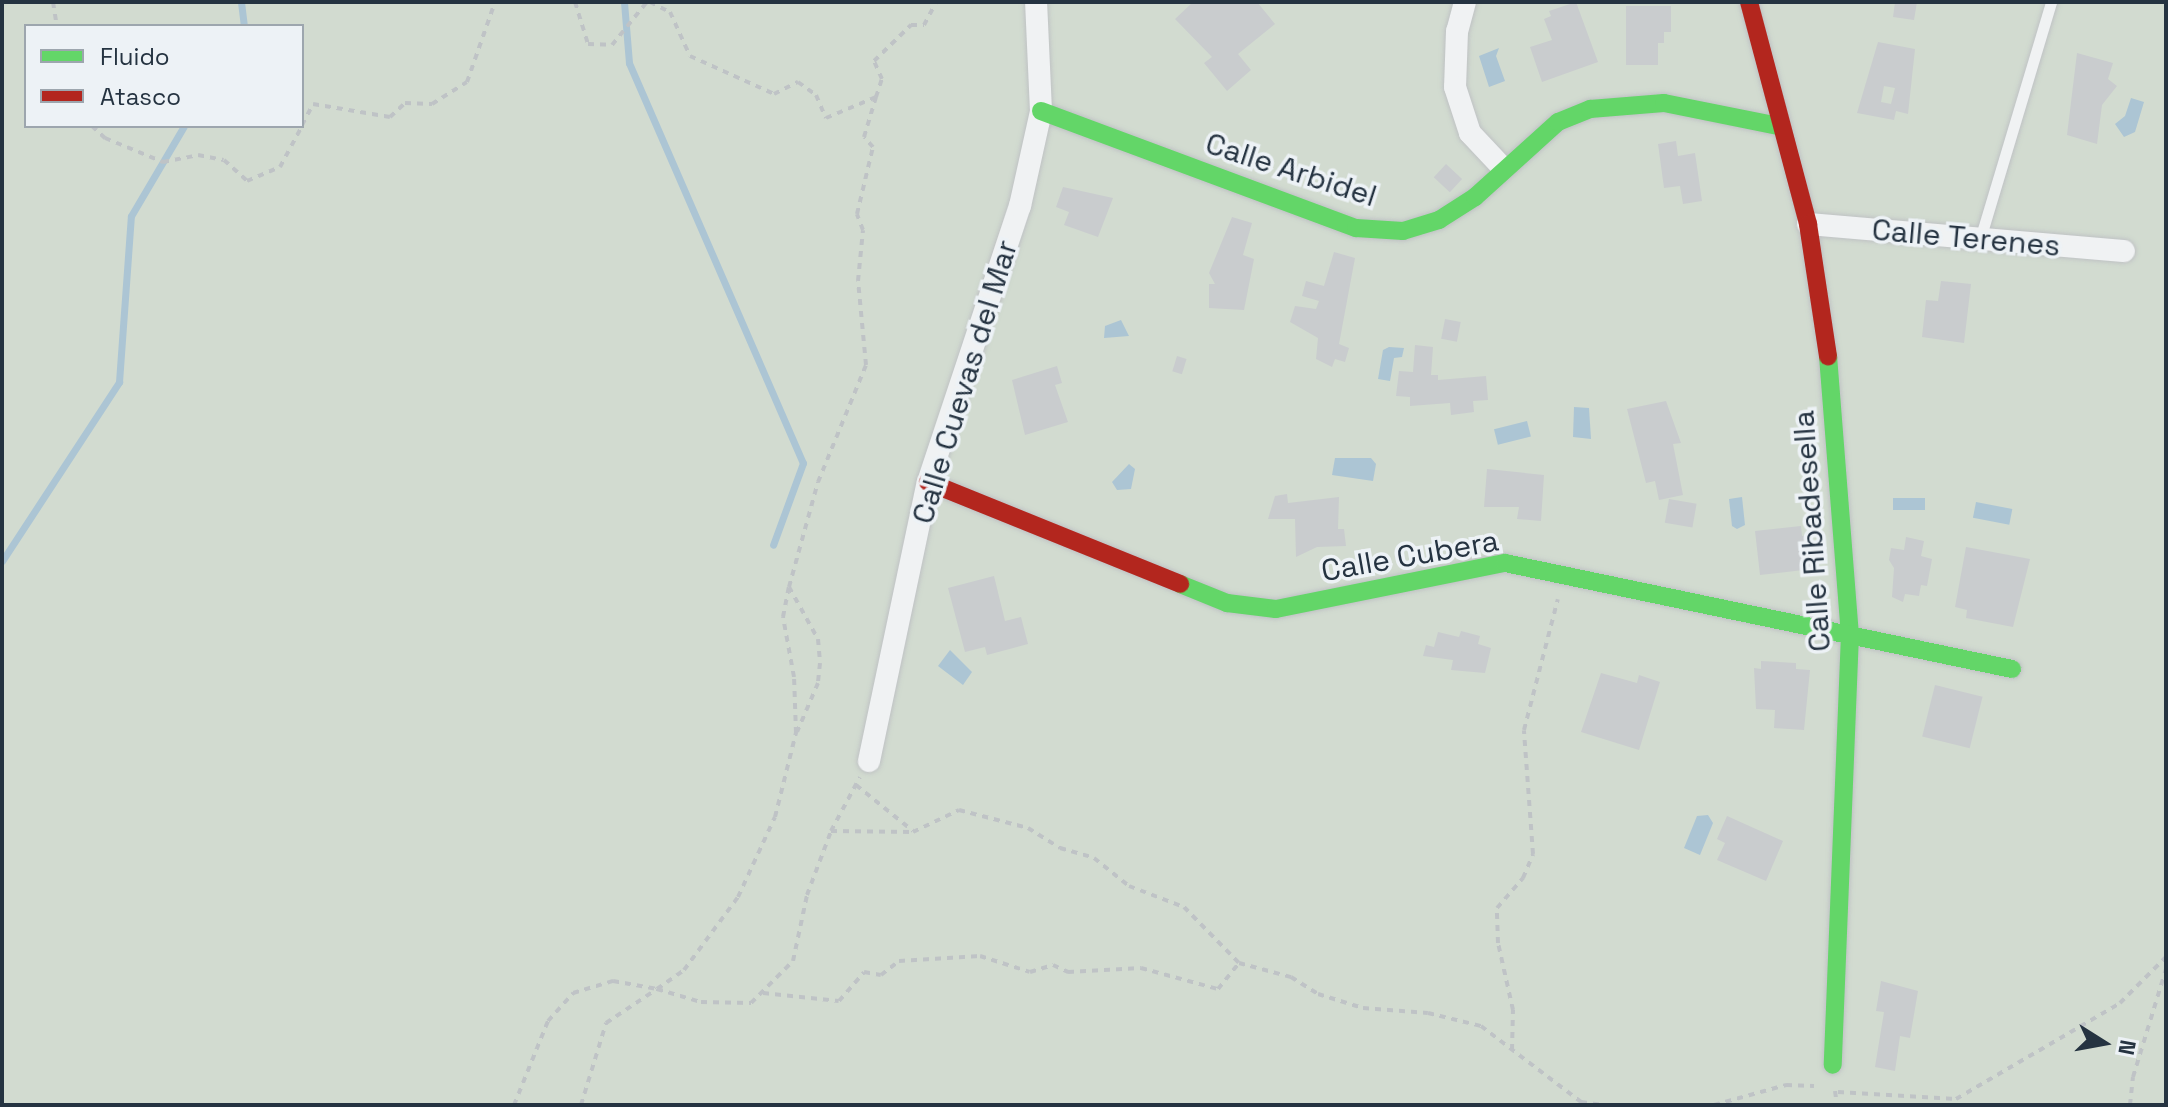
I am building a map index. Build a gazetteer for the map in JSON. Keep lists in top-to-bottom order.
{
  "streets": {
    "street": [
      "Calle Arbidel",
      "Calle Terenes",
      "Calle Cuevas del Mar",
      "Calle Ribadesella",
      "Calle Cubera"
    ]
  },
  "crossings": [
    ["Calle Arbidel", "Calle Cuevas del Mar"],
    ["Calle Arbidel", "Calle Ribadesella"],
    ["Calle Terenes", "Calle Ribadesella"],
    ["Calle Cuevas del Mar", "Calle Cubera"],
    ["Calle Ribadesella", "Calle Cubera"]
  ],
  "legend": ["Fluido", "Atasco"],
  "north": "right"
}
